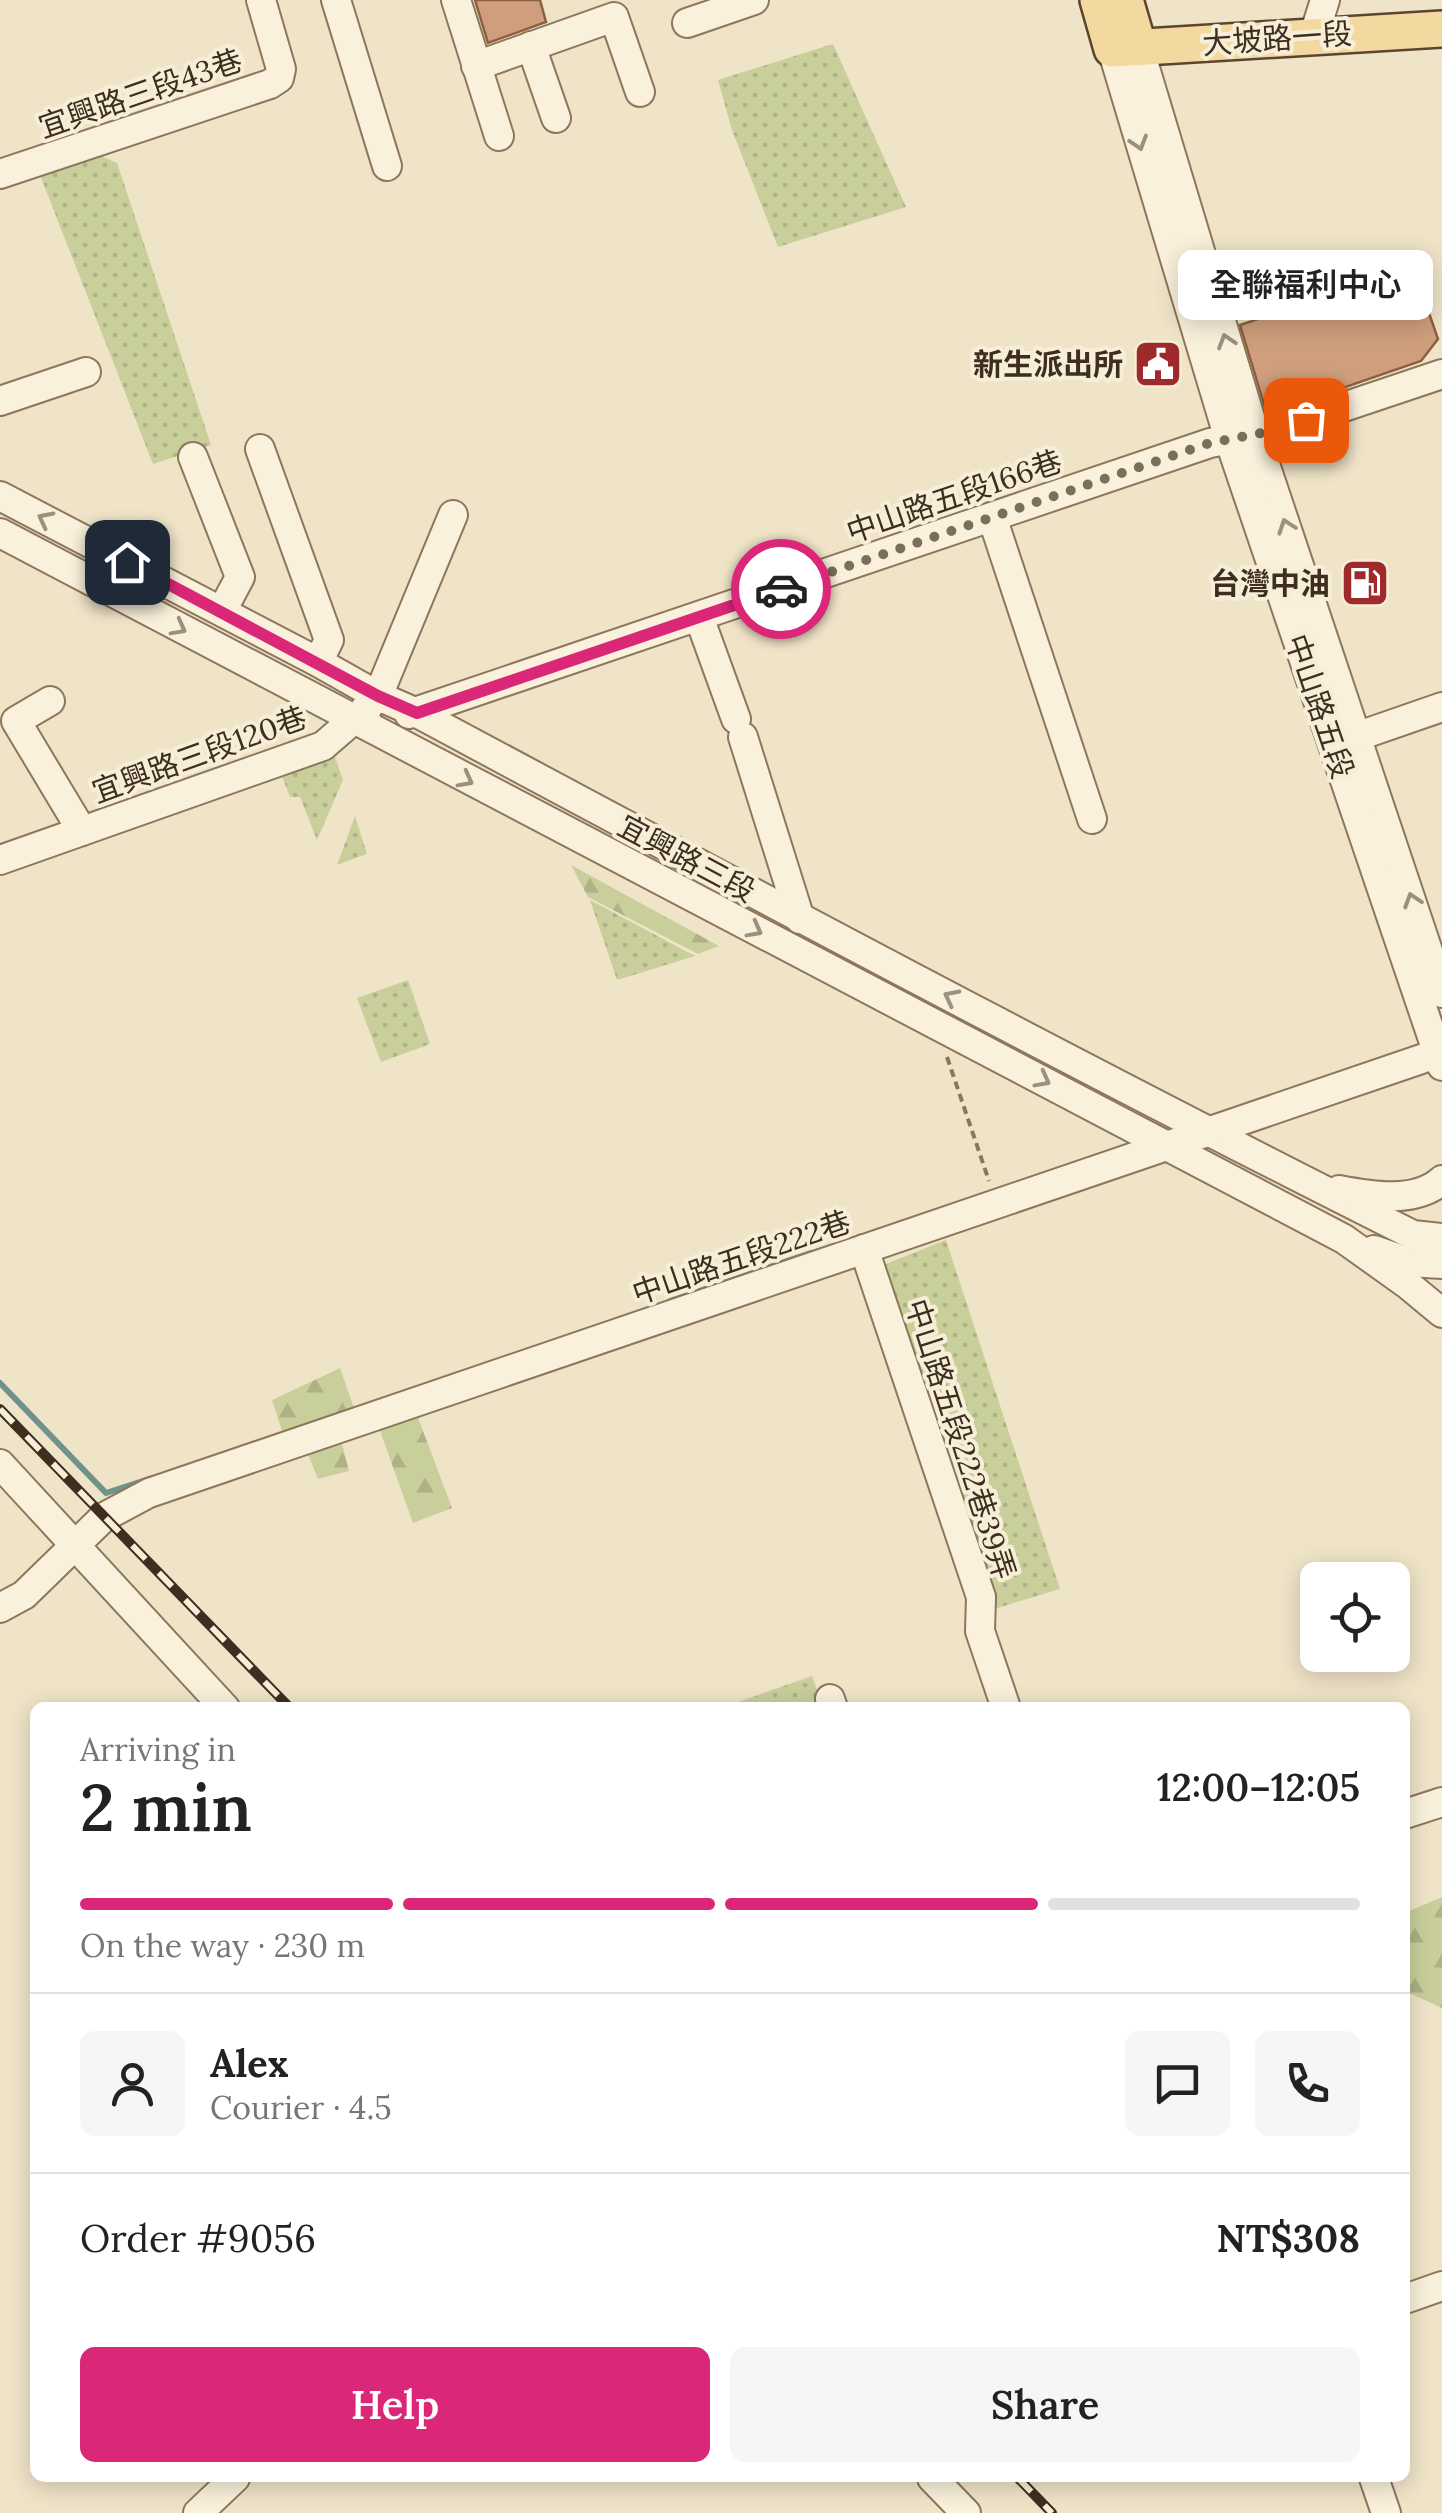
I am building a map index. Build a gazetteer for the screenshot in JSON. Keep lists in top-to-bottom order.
{
  "streets": {
    "main road": ["大坡路一段", "中山路五段"],
    "street": [
      "宜興路三段43巷",
      "中山路五段166巷",
      "宜興路三段120巷",
      "宜興路三段",
      "中山路五段222巷",
      "中山路五段222巷39弄"
    ]
  },
  "crossings": [
    ["大坡路一段", "中山路五段"],
    ["中山路五段166巷", "中山路五段"],
    ["中山路五段166巷", "宜興路三段120巷"],
    ["中山路五段166巷", "宜興路三段"],
    ["中山路五段", "中山路五段222巷"],
    ["宜興路三段120巷", "宜興路三段"],
    ["宜興路三段", "中山路五段222巷"],
    ["中山路五段222巷", "中山路五段222巷39弄"]
  ],
  "places": {
    "public building": ["新生派出所"],
    "other": ["全聯福利中心"],
    "fuel station": ["台灣中油"]
  },
  "page": {
    "bubble": "全聯福利中心",
    "heading": ["2 min", "Arriving in", "12:00–12:05"],
    "panel": [
      "Alex",
      "Courier · 4.5",
      "Order #9056",
      "NT$308"
    ],
    "bar": "On the way · 230 m",
    "buttons": ["Help", "Share"]
  }
}
